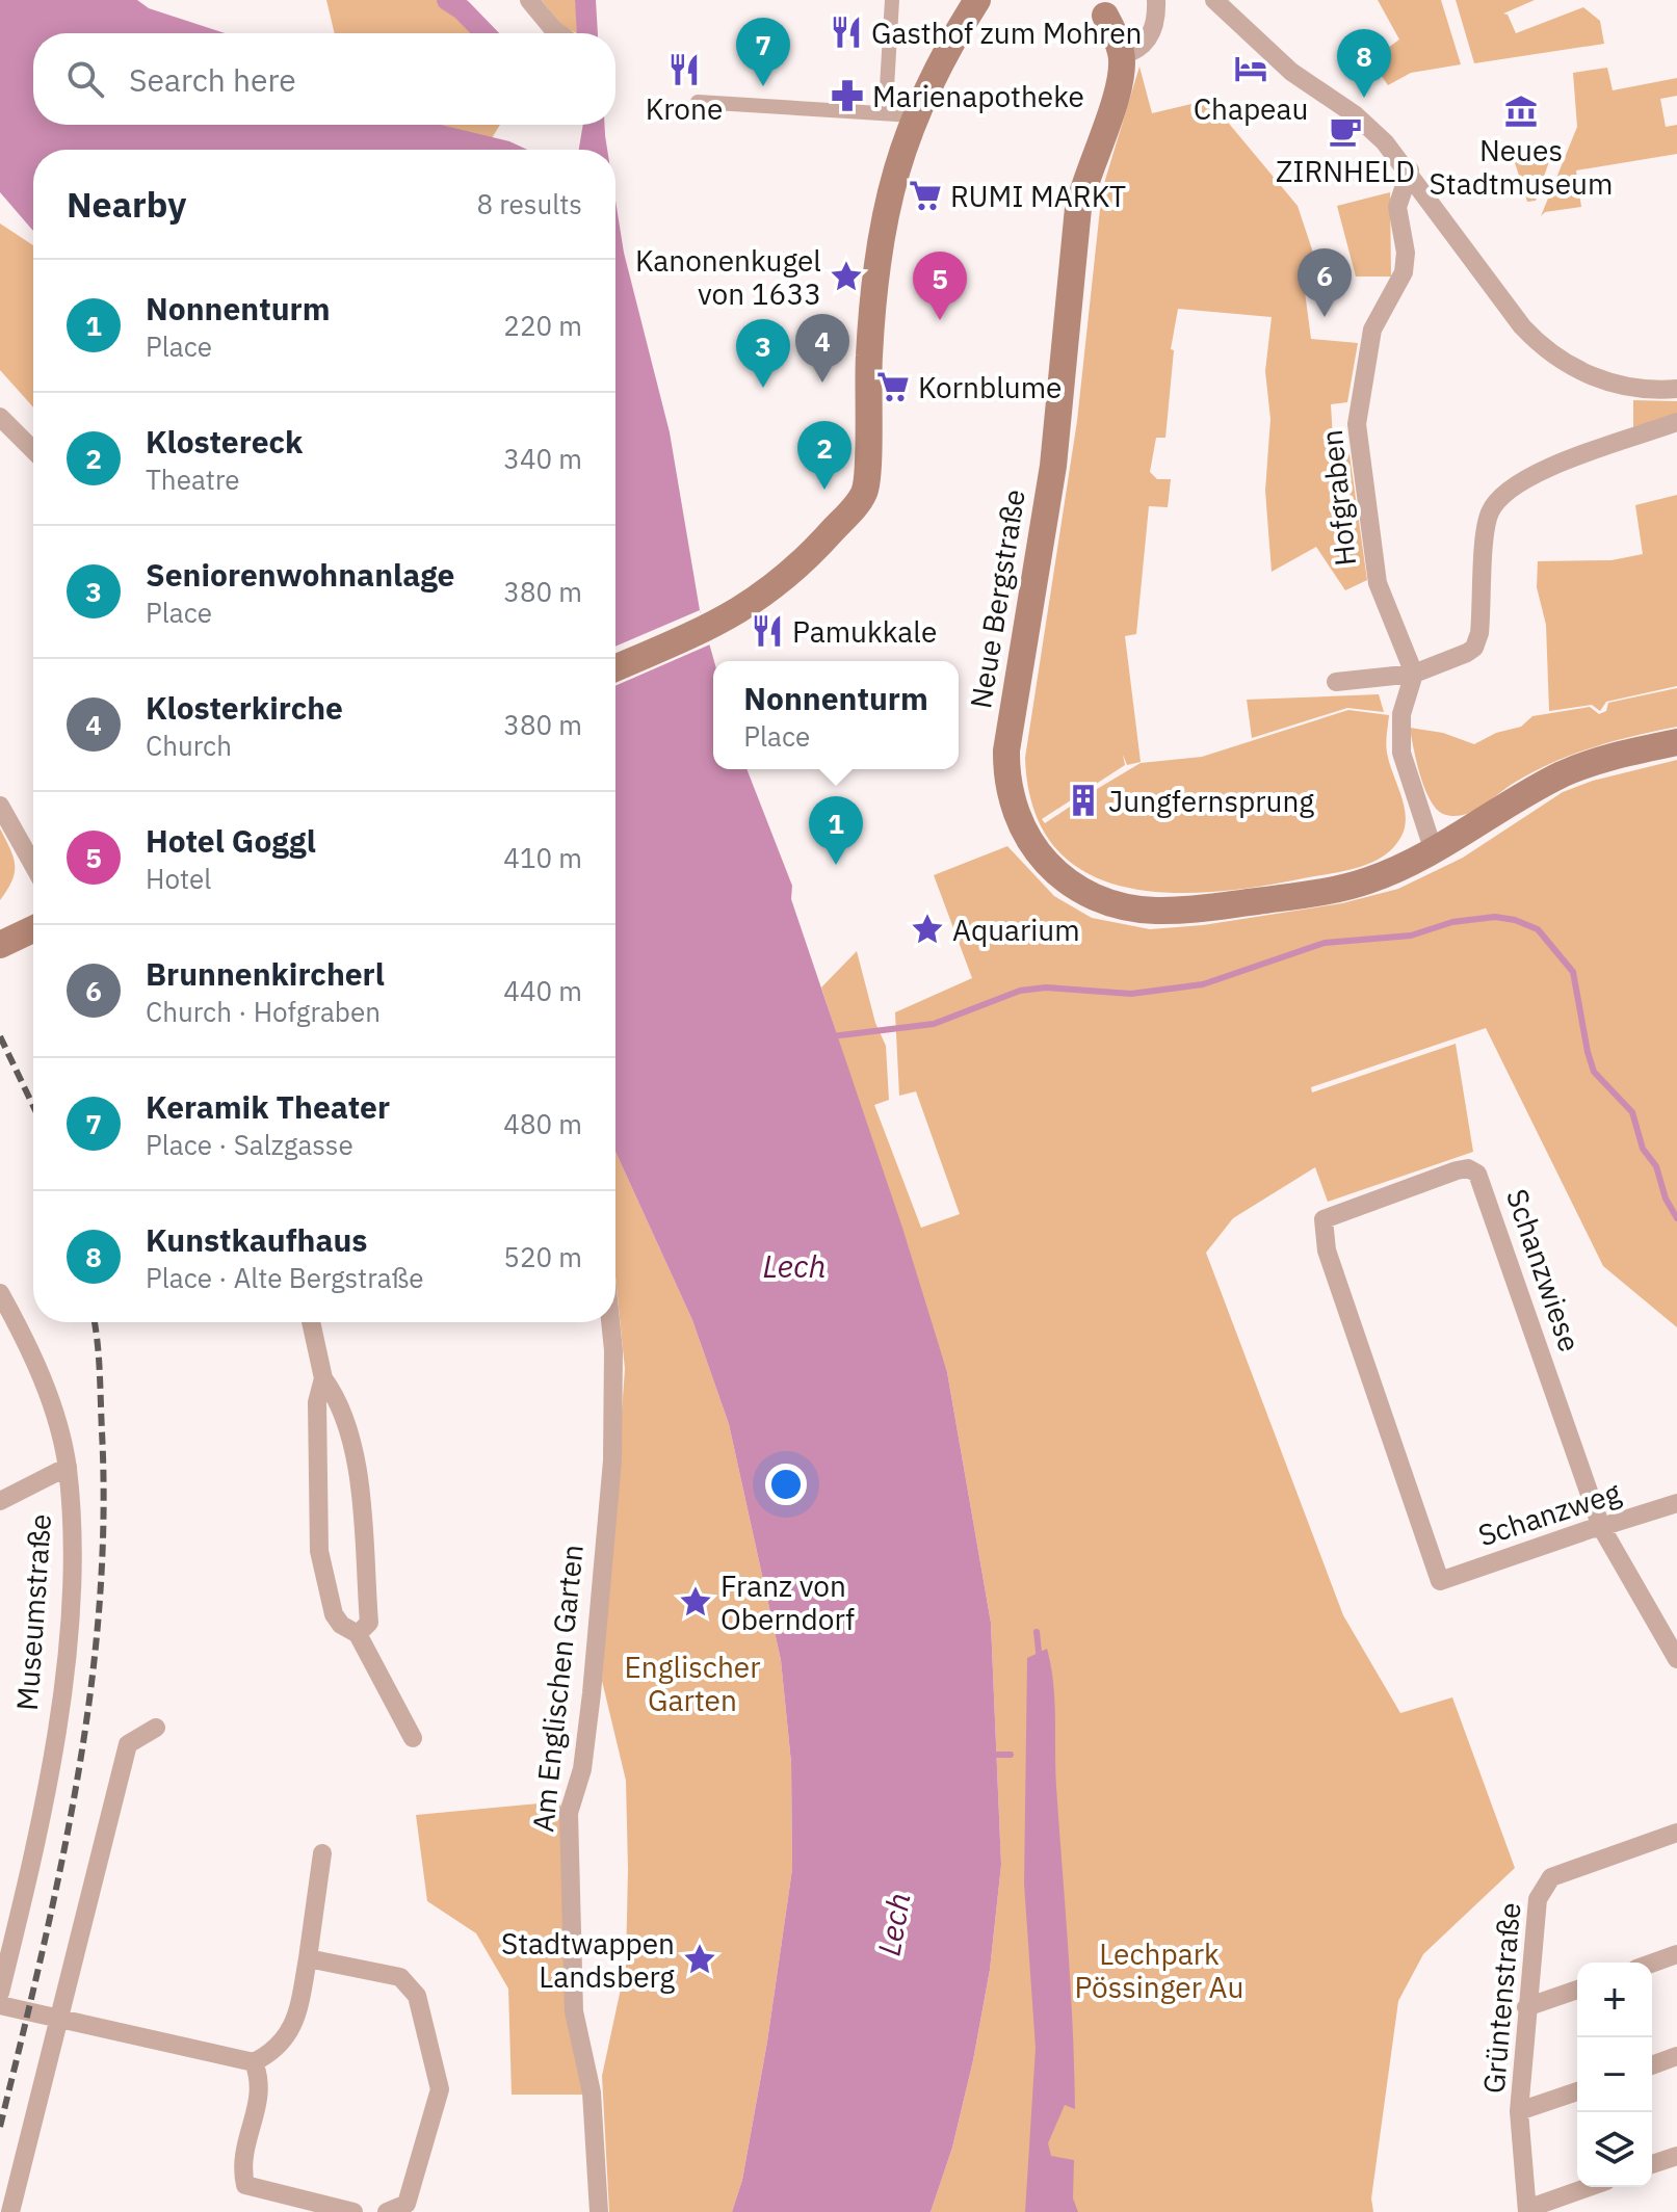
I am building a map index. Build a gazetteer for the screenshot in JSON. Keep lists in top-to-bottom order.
{
  "streets": {
    "main road": ["Neue Bergstraße"],
    "street": [
      "Hofgraben",
      "Schanzwiese",
      "Schanzweg",
      "Museumstraße",
      "Am Englischen Garten",
      "Grüntenstraße"
    ]
  },
  "crossings": [
    ["Schanzwiese", "Schanzweg"]
  ],
  "water": ["Lech"],
  "parks": ["Englischer Garten", "Lechpark Pössinger Au"],
  "places": {
    "restaurant": ["Gasthof zum Mohren", "Krone", "Pamukkale"],
    "hotel": ["Chapeau"],
    "pharmacy": ["Marienapotheke"],
    "museum": ["Neues Stadtmuseum"],
    "cafe": ["ZIRNHELD"],
    "supermarket": ["RUMI MARKT", "Kornblume"],
    "place": [
      "Kanonenkugel von 1633",
      "Aquarium",
      "Franz von Oberndorf",
      "Stadtwappen Landsberg"
    ],
    "building": ["Jungfernsprung"]
  },
  "page": {
    "pins": [
      "7",
      "8",
      "6",
      "5",
      "4",
      "3",
      "2",
      "1"
    ],
    "search": "Search here",
    "heading": ["Nearby", "8 results"],
    "list": [
      {
        "mark": "1",
        "name": "Nonnenturm",
        "note": "Place",
        "value": "220 m"
      },
      {
        "mark": "2",
        "name": "Klostereck",
        "note": "Theatre",
        "value": "340 m"
      },
      {
        "mark": "3",
        "name": "Seniorenwohnanlage",
        "note": "Place",
        "value": "380 m"
      },
      {
        "mark": "4",
        "name": "Klosterkirche",
        "note": "Church",
        "value": "380 m"
      },
      {
        "mark": "5",
        "name": "Hotel Goggl",
        "note": "Hotel",
        "value": "410 m"
      },
      {
        "mark": "6",
        "name": "Brunnenkircherl",
        "note": "Church · Hofgraben",
        "value": "440 m"
      },
      {
        "mark": "7",
        "name": "Keramik Theater",
        "note": "Place · Salzgasse",
        "value": "480 m"
      },
      {
        "mark": "8",
        "name": "Kunstkaufhaus",
        "note": "Place · Alte Bergstraße",
        "value": "520 m"
      }
    ],
    "popup": ["Nonnenturm", "Place"],
    "map_buttons": ["+", "−"]
  }
}
